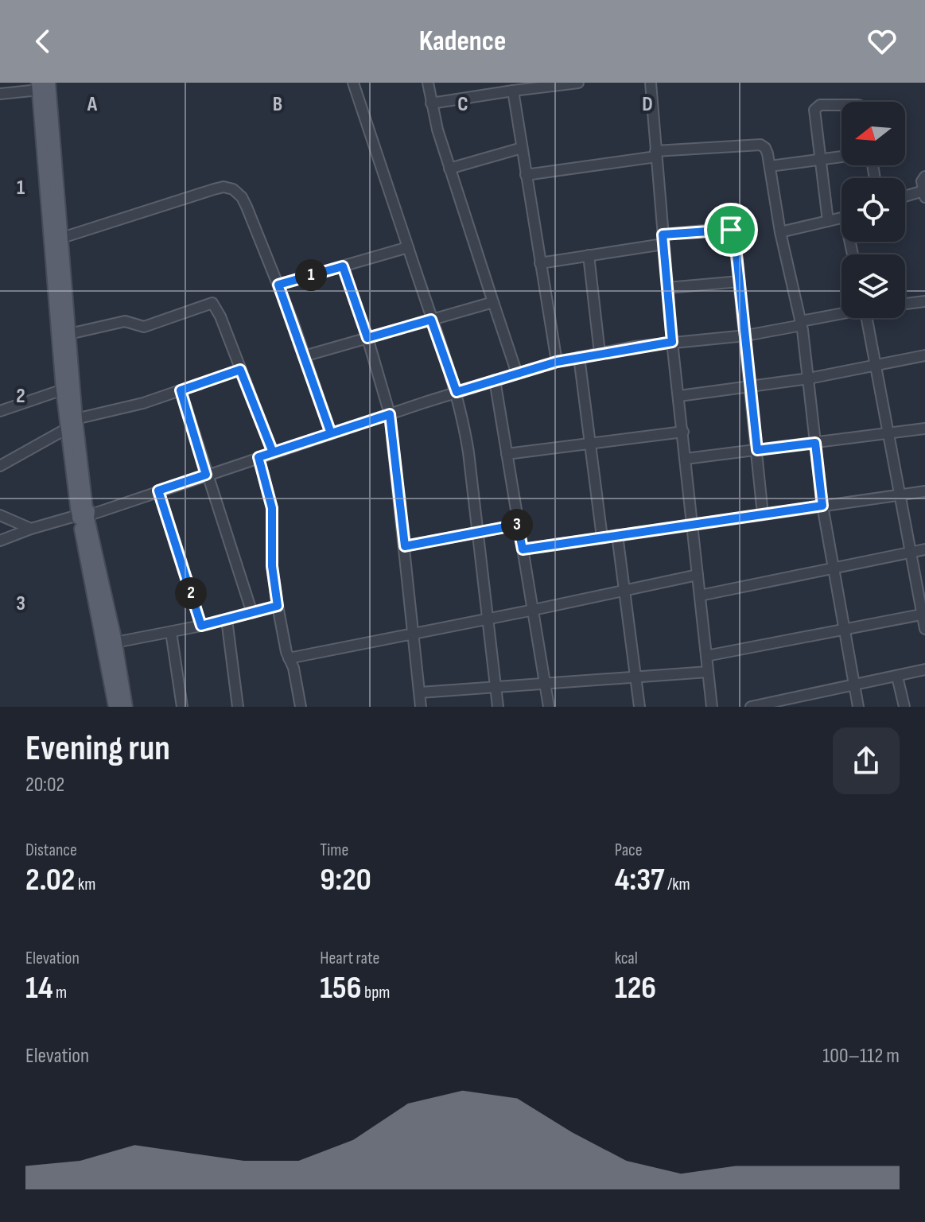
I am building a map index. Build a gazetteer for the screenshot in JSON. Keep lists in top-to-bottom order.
{
  "north": "left",
  "page": {
    "header": "Kadence",
    "pins": ["1", "3", "2"],
    "heading": ["Evening run", "20:02"],
    "stats": [
      ["Distance", "2.02 km"],
      ["Time", "9:20"],
      ["Pace", "4:37 /km"],
      ["Elevation", "14 m"],
      ["Heart rate", "156 bpm"],
      ["kcal", "126"]
    ],
    "chart": ["Elevation", "100–112 m"]
  },
  "grid": {
    "columns": [
      "A",
      "B",
      "C",
      "D"
    ],
    "rows": ["1", "2", "3"]
  }
}
